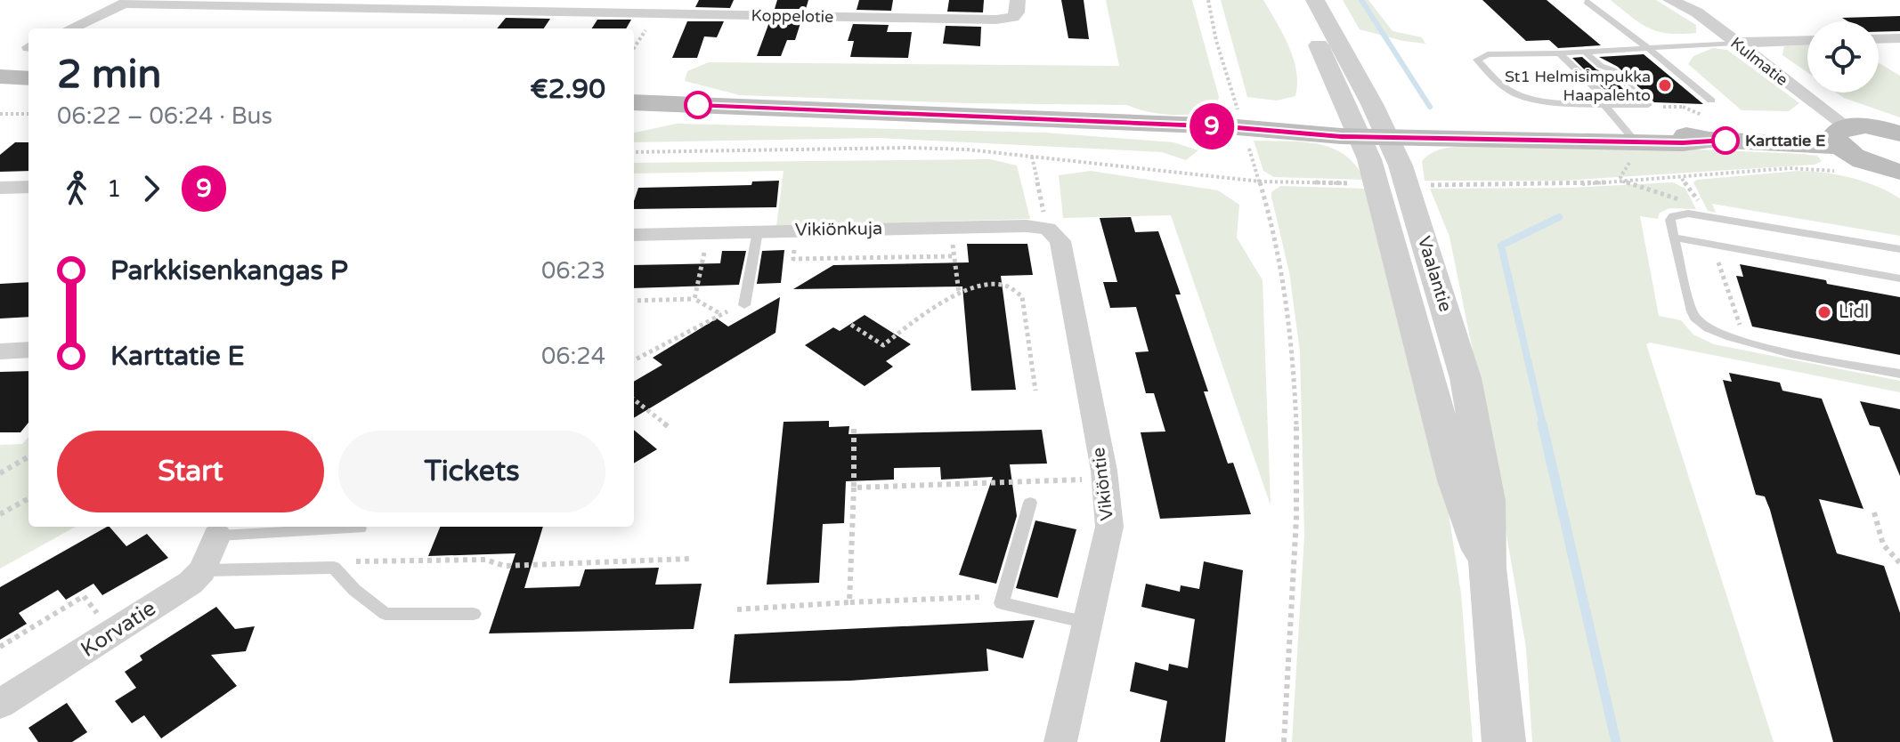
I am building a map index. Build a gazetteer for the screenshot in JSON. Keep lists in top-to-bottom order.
{
  "streets": {
    "street": [
      "Koppelotie",
      "Kulmatie",
      "Vikiönkuja",
      "Vaalantie",
      "Vikiöntie",
      "Korvatie"
    ]
  },
  "crossings": [
    ["Vikiönkuja", "Vikiöntie"]
  ],
  "places": ["St1 Helmisimpukka Haapalehto", "Karttatie E", "Lidl"],
  "lines": ["bus line 9"],
  "page": {
    "on_map": "9",
    "heading": ["2 min", "06:22 – 06:24 · Bus", "€2.90"],
    "legs": ["1", "9"],
    "list": [
      {
        "name": "Parkkisenkangas P",
        "value": "06:23"
      },
      {
        "name": "Karttatie E",
        "value": "06:24"
      }
    ],
    "buttons": ["Start", "Tickets"]
  }
}
